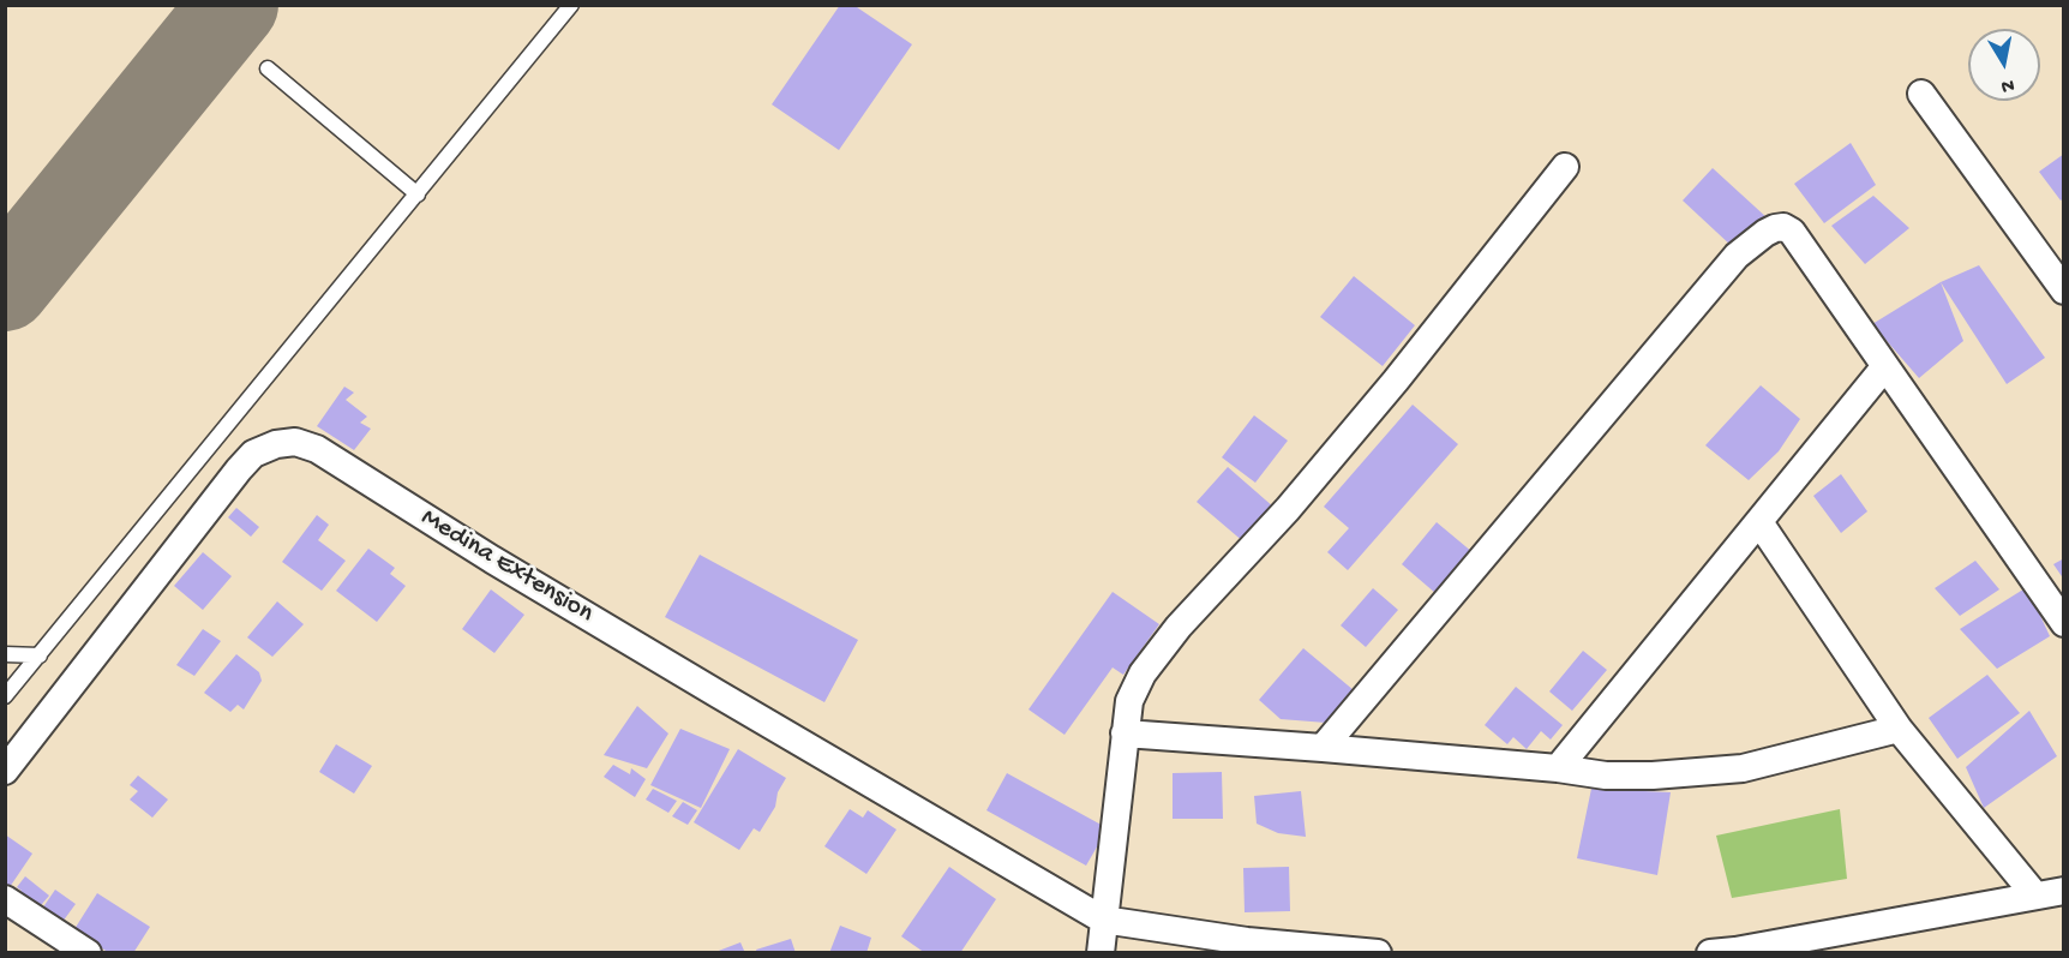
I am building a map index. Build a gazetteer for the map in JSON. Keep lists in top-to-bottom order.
{
  "streets": {
    "street": ["Medina Extension"]
  },
  "north": "bottom"
}
